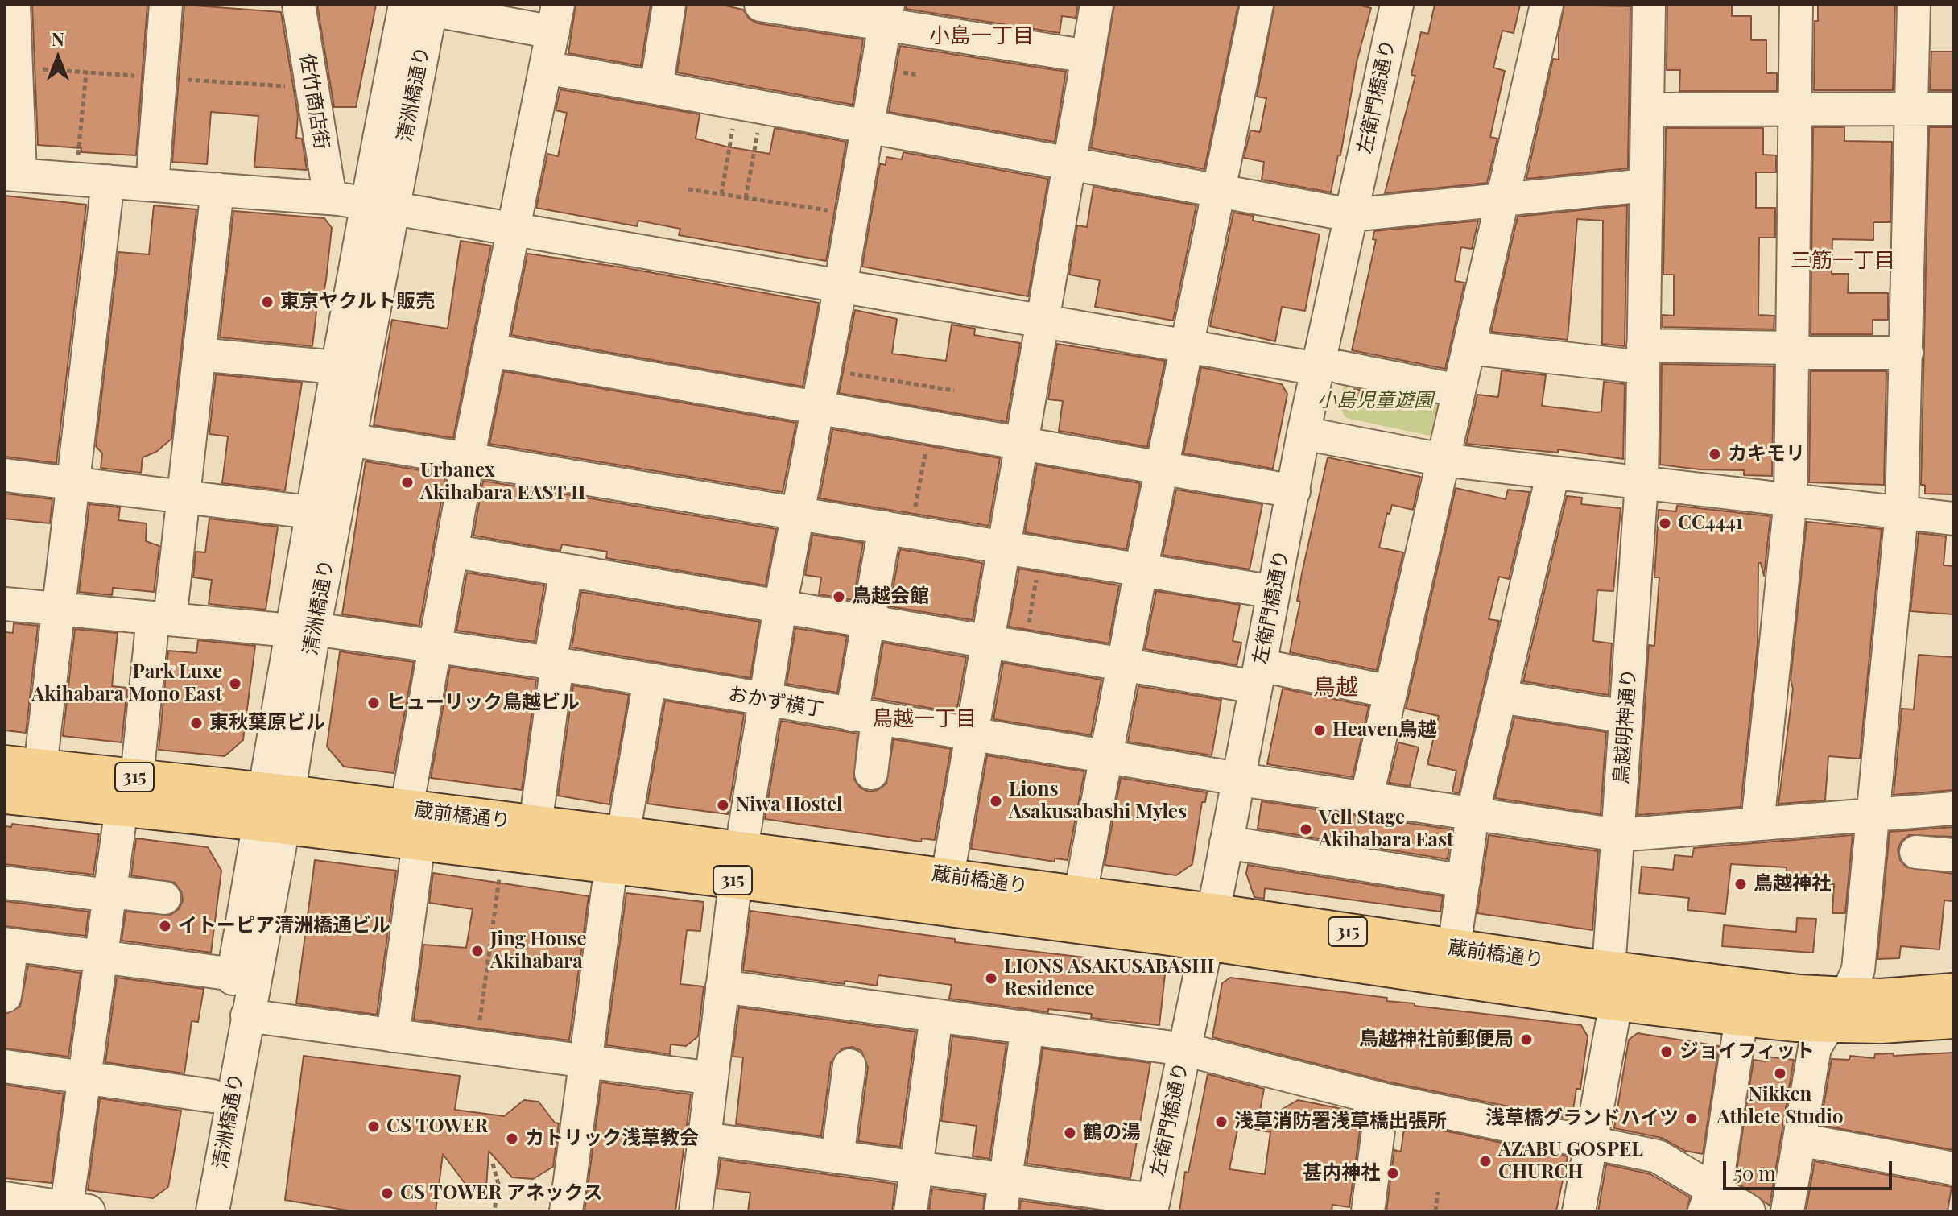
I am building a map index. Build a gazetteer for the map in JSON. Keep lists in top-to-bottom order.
{
  "streets": {
    "main road": ["315", "蔵前橋通り"],
    "street": [
      "清洲橋通り",
      "左衛門橋通り",
      "佐竹商店街",
      "おかず横丁",
      "鳥越明神通り"
    ]
  },
  "crossings": [
    ["清洲橋通り", "おかず横丁"],
    ["清洲橋通り", "蔵前橋通り"],
    ["左衛門橋通り", "おかず横丁"],
    ["左衛門橋通り", "蔵前橋通り"],
    ["おかず横丁", "鳥越明神通り"],
    ["鳥越明神通り", "蔵前橋通り"]
  ],
  "districts": [
    "小島一丁目",
    "三筋一丁目",
    "鳥越",
    "鳥越一丁目"
  ],
  "parks": ["小島児童遊園"],
  "places": [
    "東京ヤクルト販売",
    "カキモリ",
    "Urbanex Akihabara EAST II",
    "CC4441",
    "鳥越会館",
    "Park Luxe Akihabara Mono East",
    "ヒューリック鳥越ビル",
    "東秋葉原ビル",
    "Heaven鳥越",
    "Lions Asakusabashi Myles",
    "Niwa Hostel",
    "Vell Stage Akihabara East",
    "鳥越神社",
    "イトーピア清洲橋通ビル",
    "Jing House Akihabara",
    "LIONS ASAKUSABASHI Residence",
    "鳥越神社前郵便局",
    "ジョイフィット",
    "Nikken Athlete Studio",
    "浅草橋グランドハイツ",
    "浅草消防署浅草橋出張所",
    "CS TOWER",
    "鶴の湯",
    "カトリック浅草教会",
    "AZABU GOSPEL CHURCH",
    "甚内神社",
    "CS TOWER アネックス"
  ],
  "scale_bar": "50 m",
  "north": "top"
}
